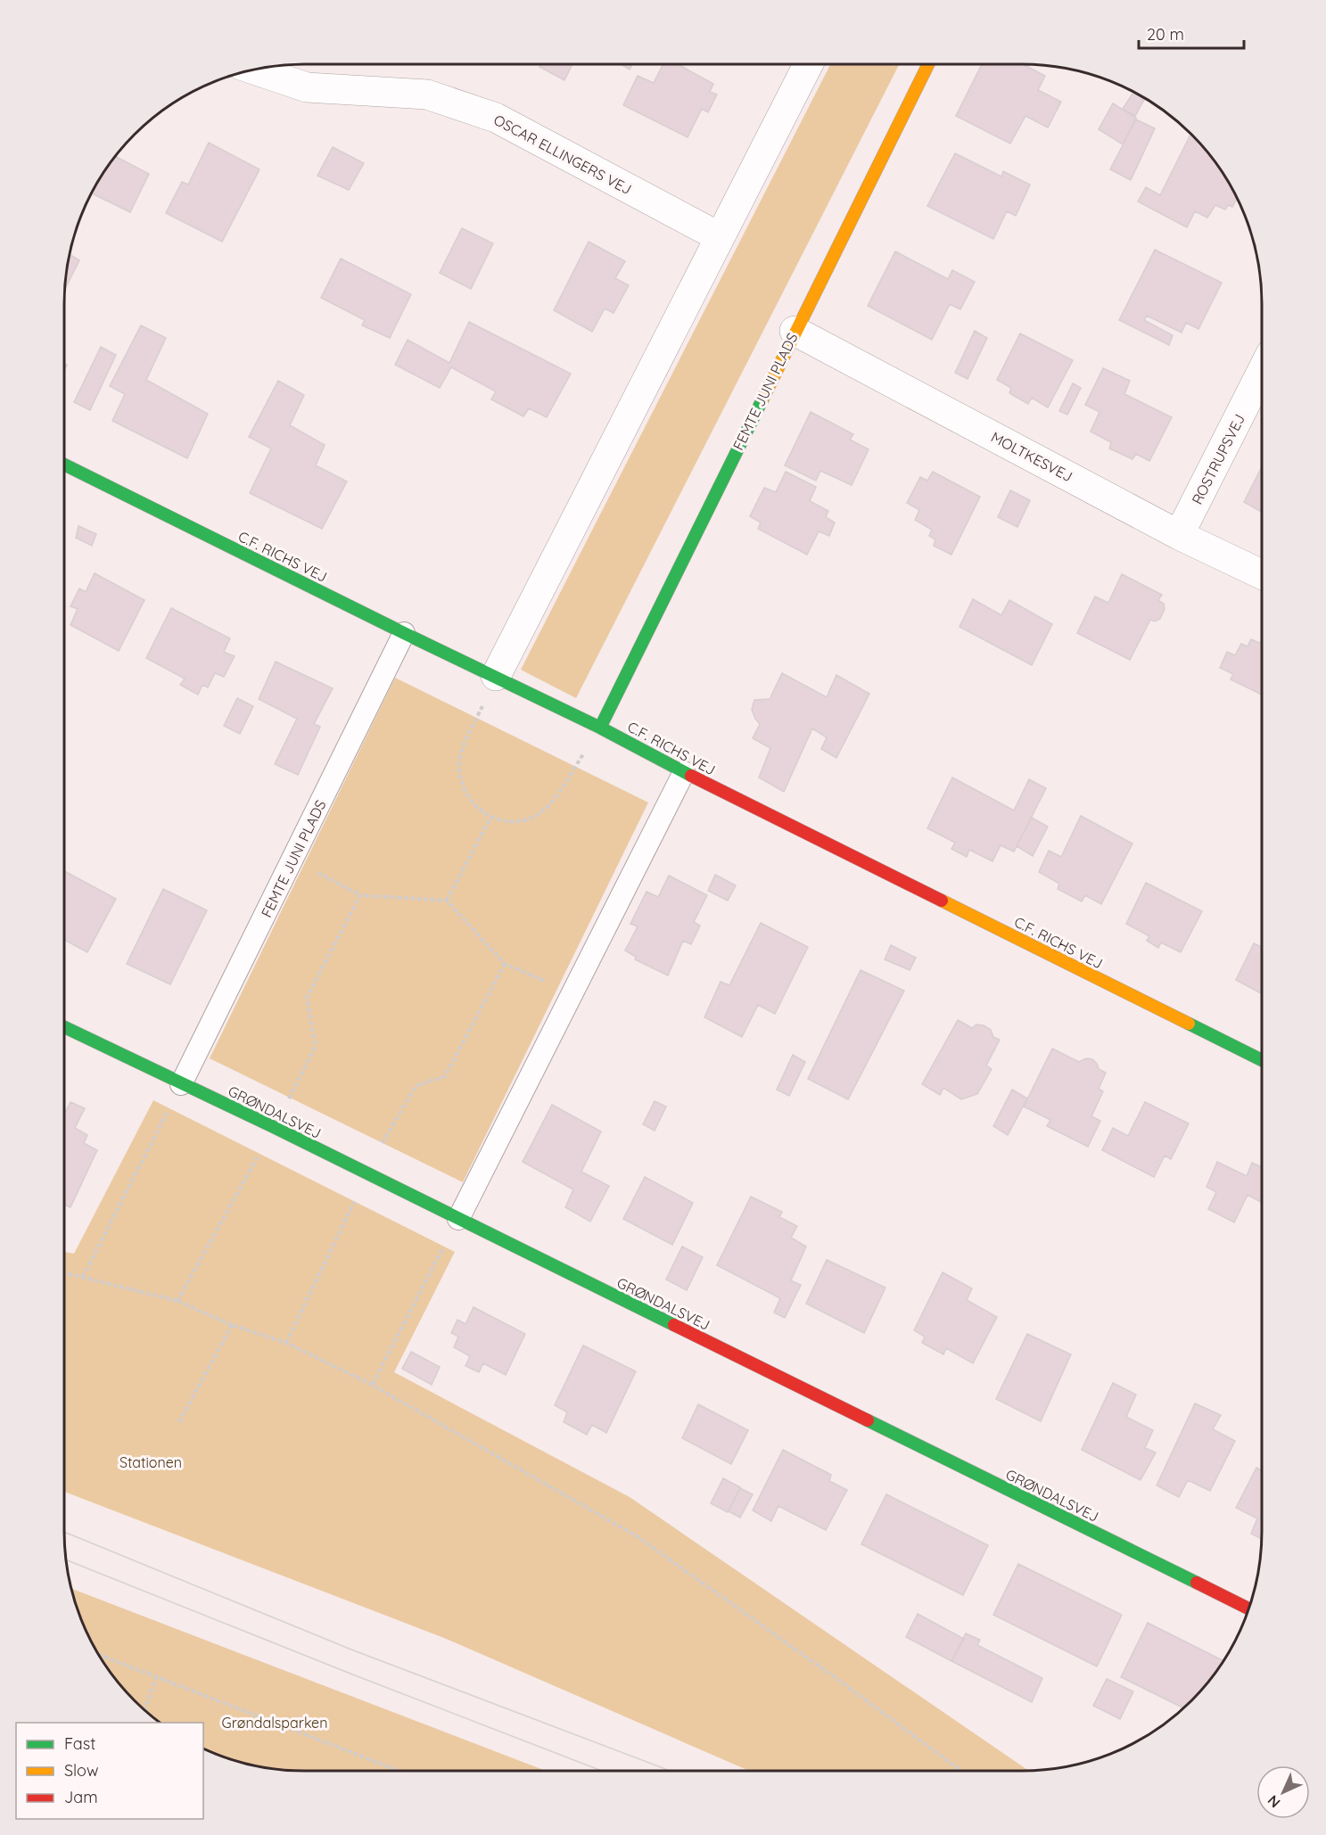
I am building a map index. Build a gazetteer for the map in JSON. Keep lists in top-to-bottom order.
{
  "streets": {
    "street": [
      "OSCAR ELLINGERS VEJ",
      "FEMTE JUNI PLADS",
      "MOLTKESVEJ",
      "ROSTRUPSVEJ",
      "C.F. RICHS VEJ",
      "GRØNDALSVEJ"
    ]
  },
  "crossings": [
    ["FEMTE JUNI PLADS", "MOLTKESVEJ"],
    ["FEMTE JUNI PLADS", "C.F. RICHS VEJ"],
    ["FEMTE JUNI PLADS", "GRØNDALSVEJ"],
    ["MOLTKESVEJ", "ROSTRUPSVEJ"]
  ],
  "parks": ["Stationen", "Grøndalsparken"],
  "legend": ["Fast", "Slow", "Jam"],
  "scale_bar": "20 m",
  "north": "bottom left"
}
